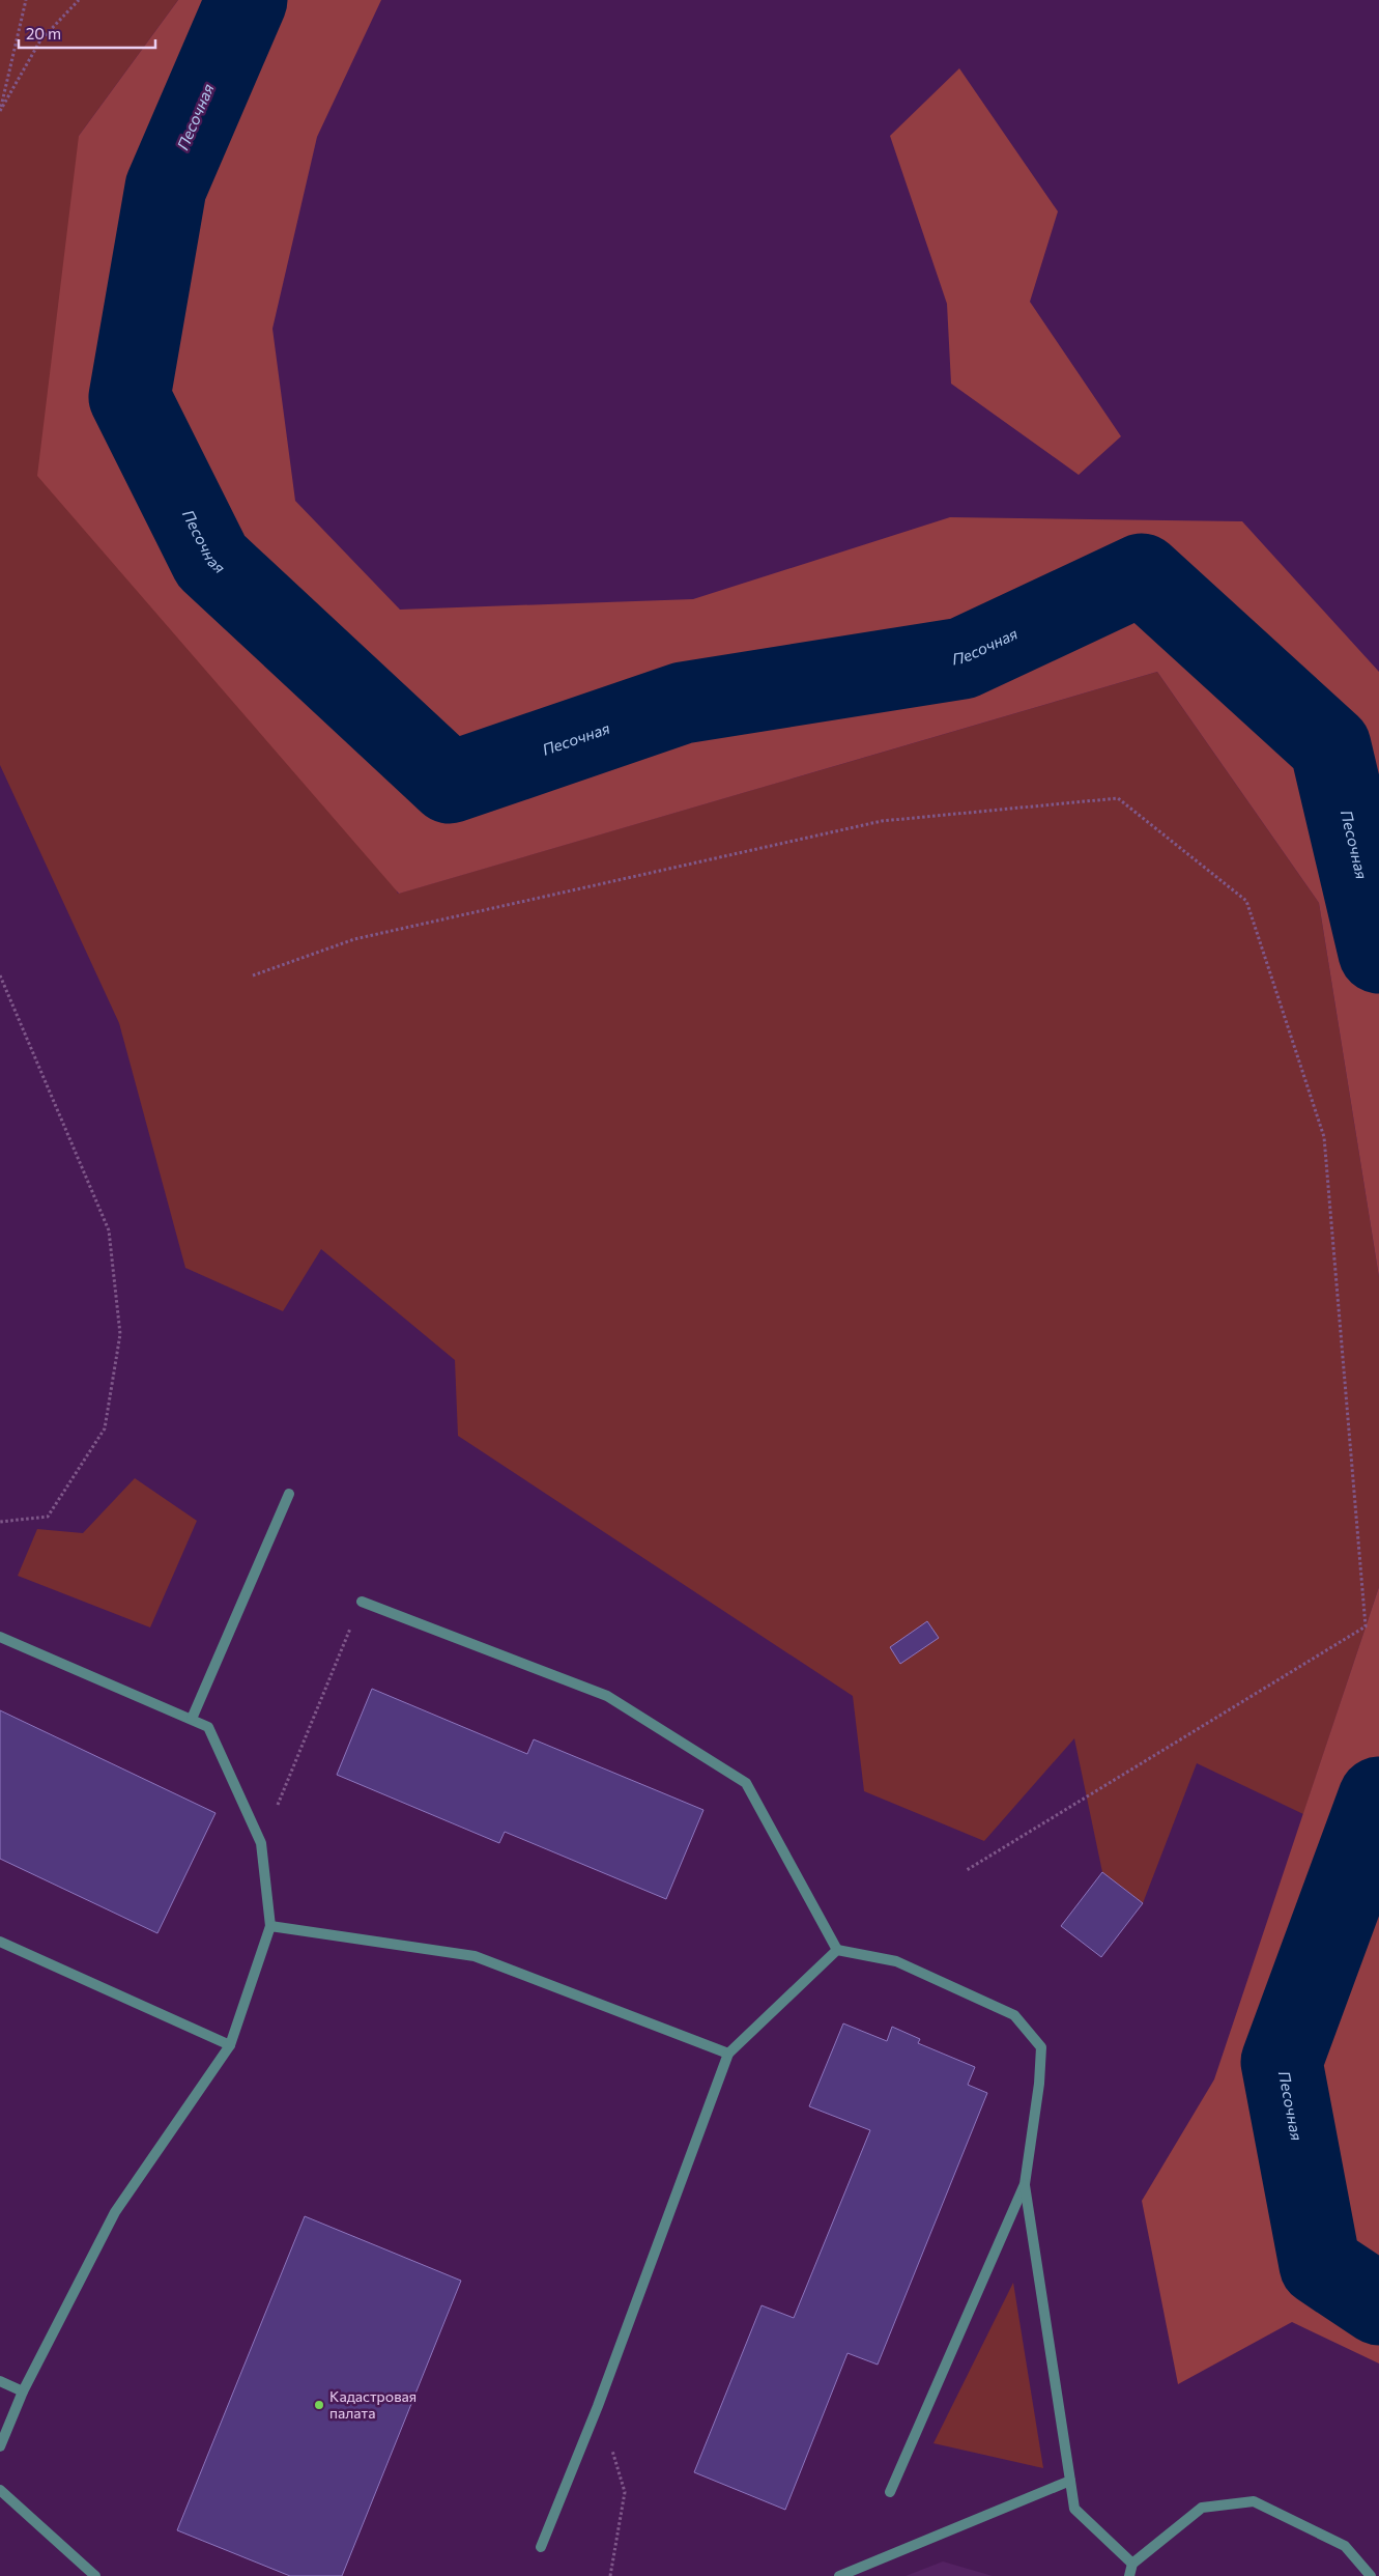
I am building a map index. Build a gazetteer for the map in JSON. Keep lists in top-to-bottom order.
{
  "water": ["Песочная"],
  "places": ["Кадастровая палата"],
  "scale_bar": "20 m"
}
